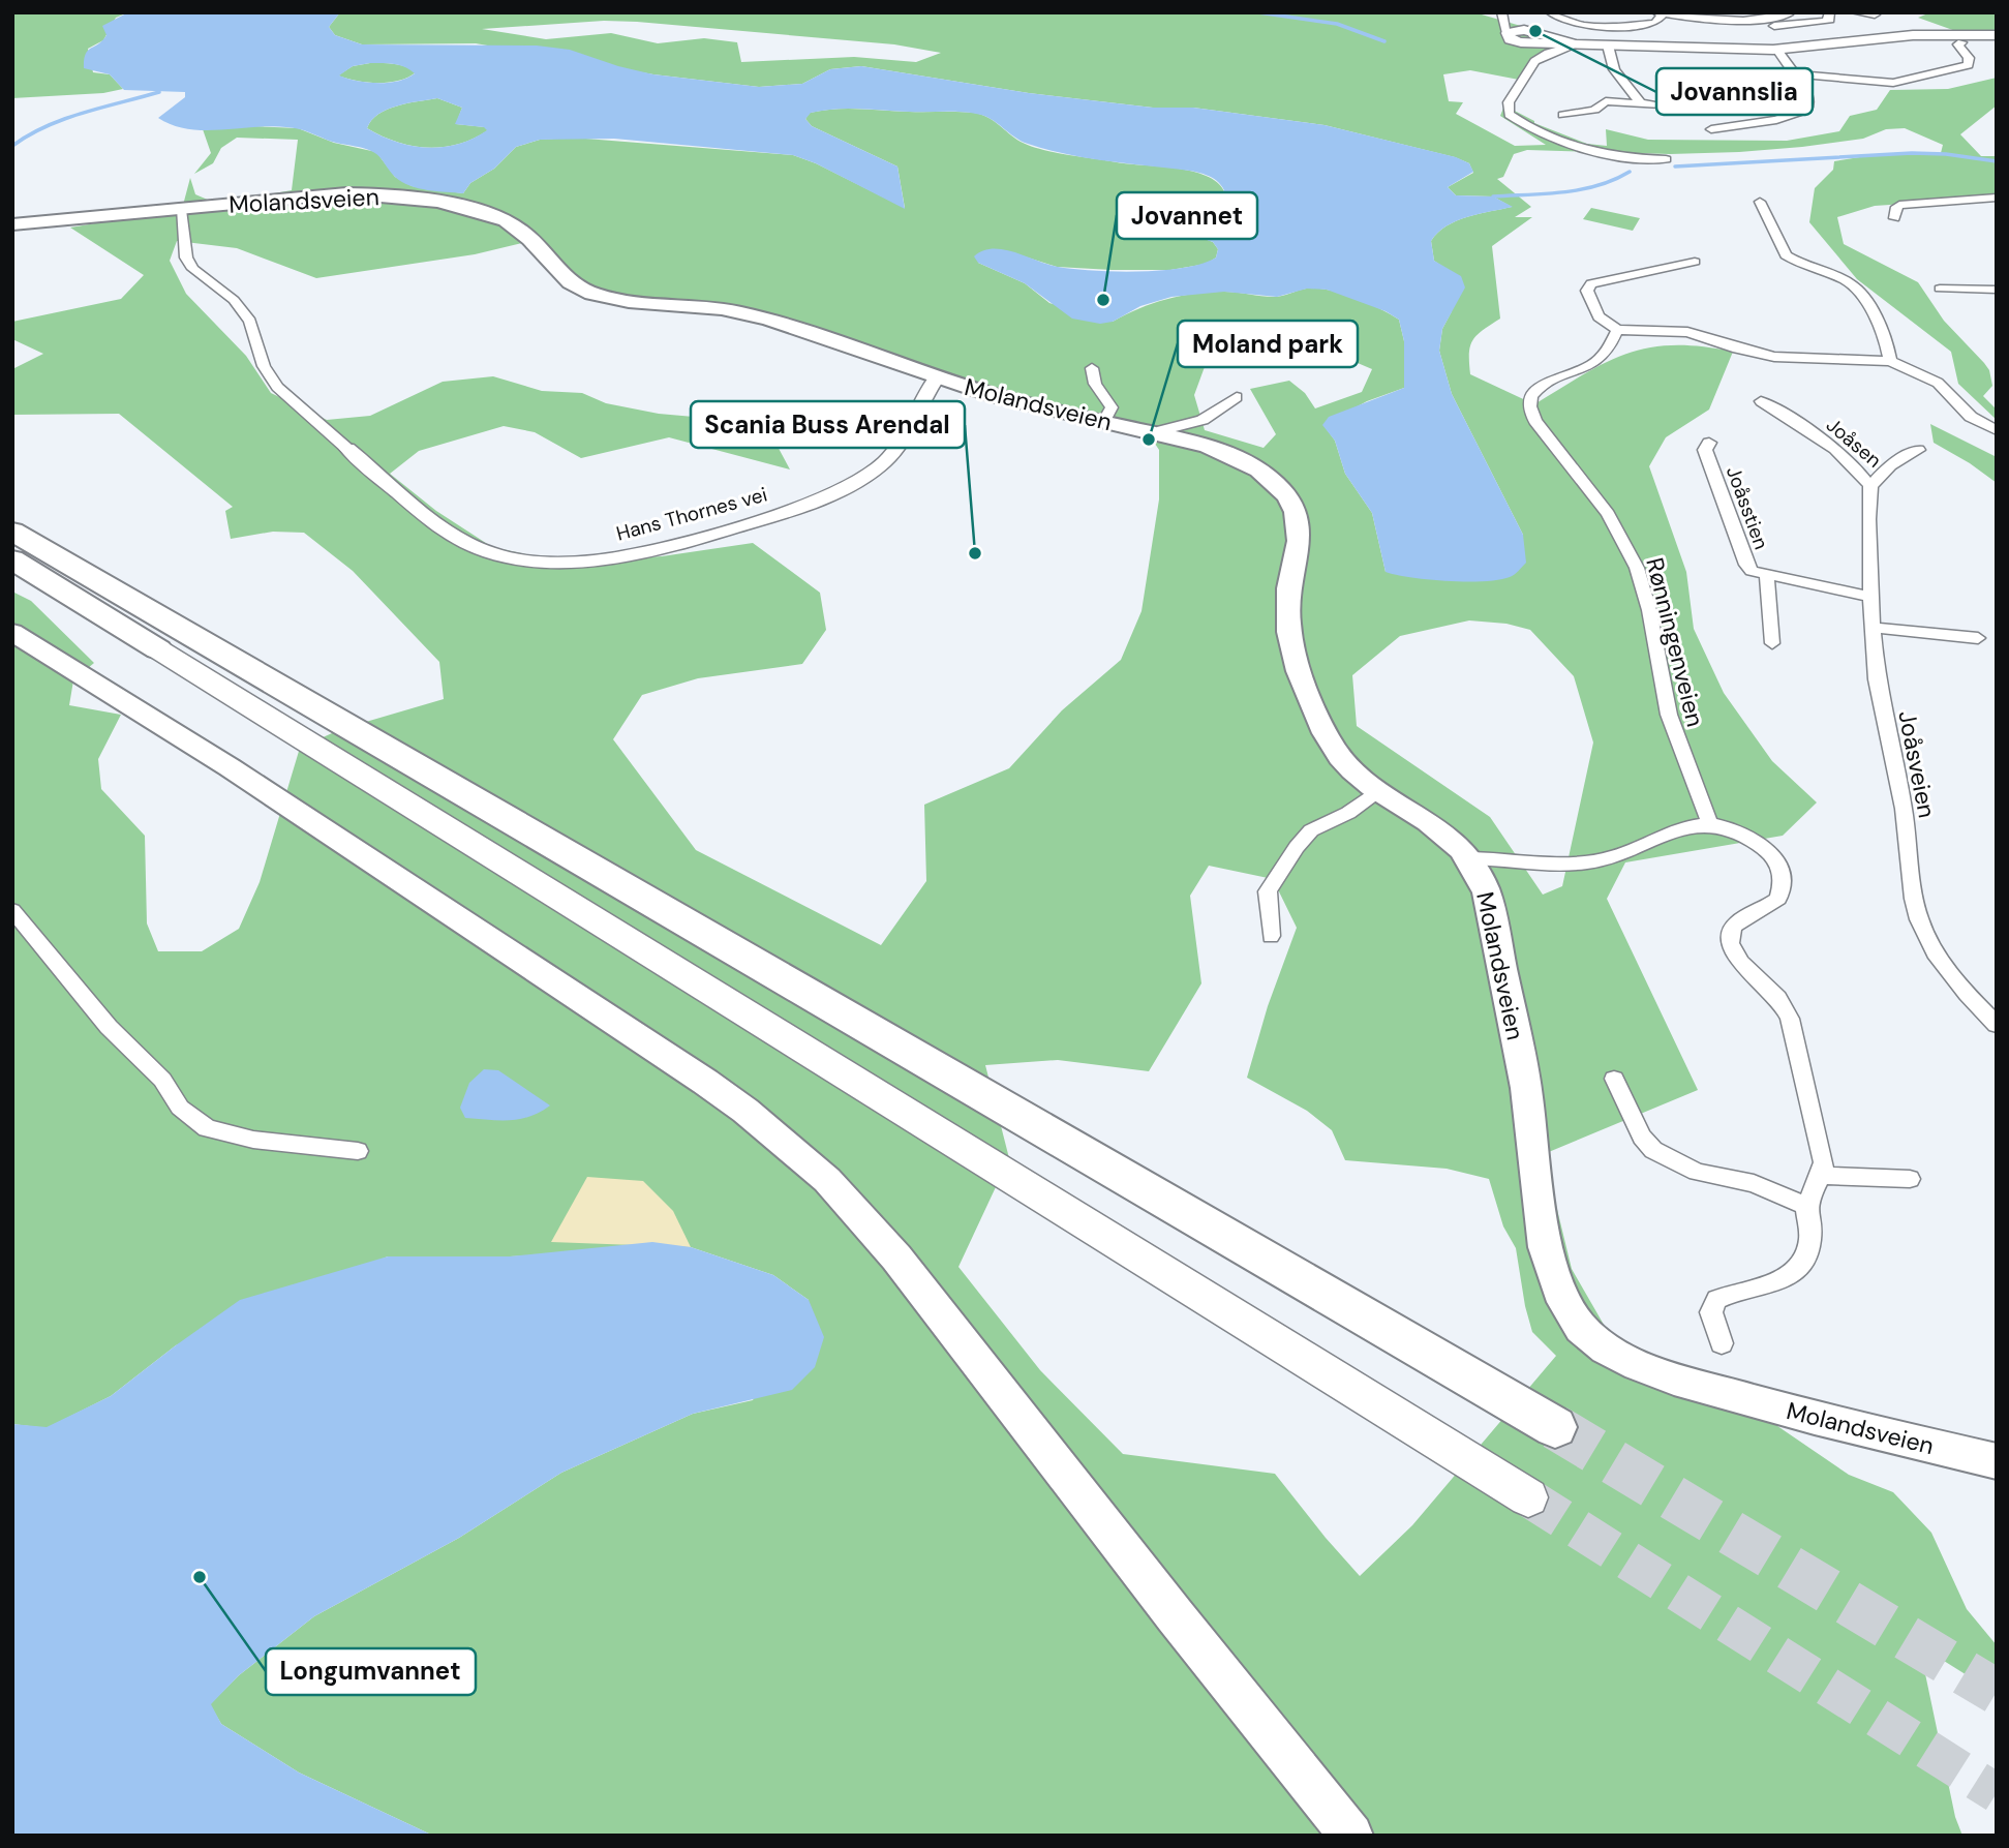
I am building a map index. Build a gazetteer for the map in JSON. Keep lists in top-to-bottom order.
{
  "streets": {
    "main road": ["Molandsveien"],
    "street": [
      "Joåsen",
      "Joåsstien",
      "Hans Thornes vei",
      "Rønningenveien",
      "Joåsveien"
    ]
  },
  "crossings": [
    ["Molandsveien", "Hans Thornes vei"],
    ["Joåsen", "Joåsveien"],
    ["Joåsstien", "Joåsveien"]
  ],
  "places": [
    "Jovannslia",
    "Jovannet",
    "Moland park",
    "Scania Buss Arendal",
    "Longumvannet"
  ]
}
